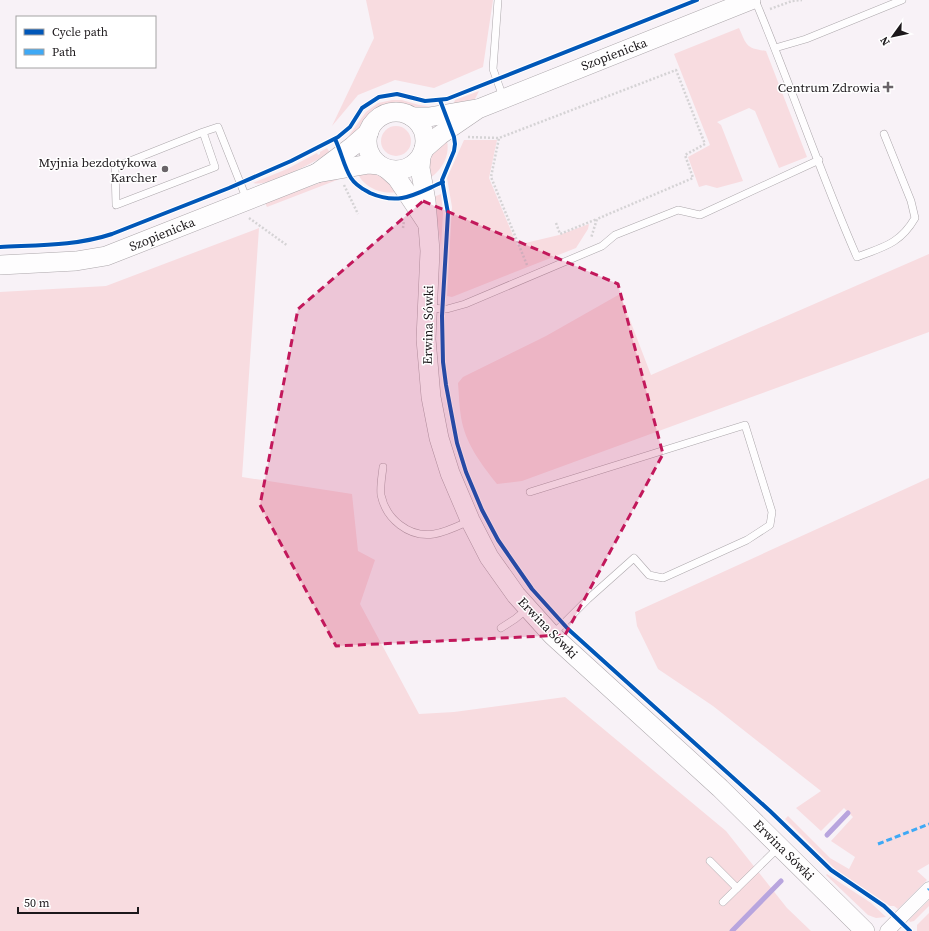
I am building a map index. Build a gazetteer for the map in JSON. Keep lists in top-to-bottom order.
{
  "streets": {
    "street": ["Szopienicka", "Erwina Sówki"]
  },
  "crossings": [
    ["Szopienicka", "Erwina Sówki"]
  ],
  "places": {
    "health": ["Centrum Zdrowia"],
    "other": ["Myjnia bezdotykowa Karcher"]
  },
  "legend": ["Cycle path", "Path"],
  "scale_bar": "50 m",
  "north": "bottom left"
}
